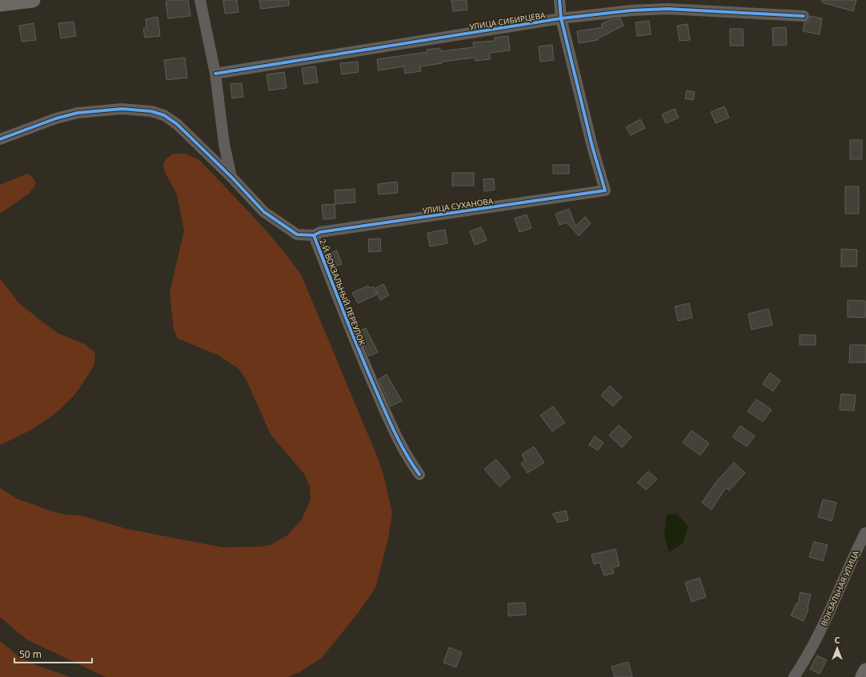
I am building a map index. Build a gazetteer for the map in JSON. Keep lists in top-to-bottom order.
{
  "streets": {
    "street": [
      "УЛИЦА СИБИРЦЕВА",
      "УЛИЦА СУХАНОВА",
      "2-Й ВОКЗАЛЬНЫЙ ПЕРЕУЛОК",
      "ВОКЗАЛЬНАЯ УЛИЦА"
    ]
  },
  "crossings": [
    ["УЛИЦА СИБИРЦЕВА", "УЛИЦА СУХАНОВА"],
    ["УЛИЦА СУХАНОВА", "2-Й ВОКЗАЛЬНЫЙ ПЕРЕУЛОК"]
  ],
  "scale_bar": "50 m",
  "north": "top"
}
